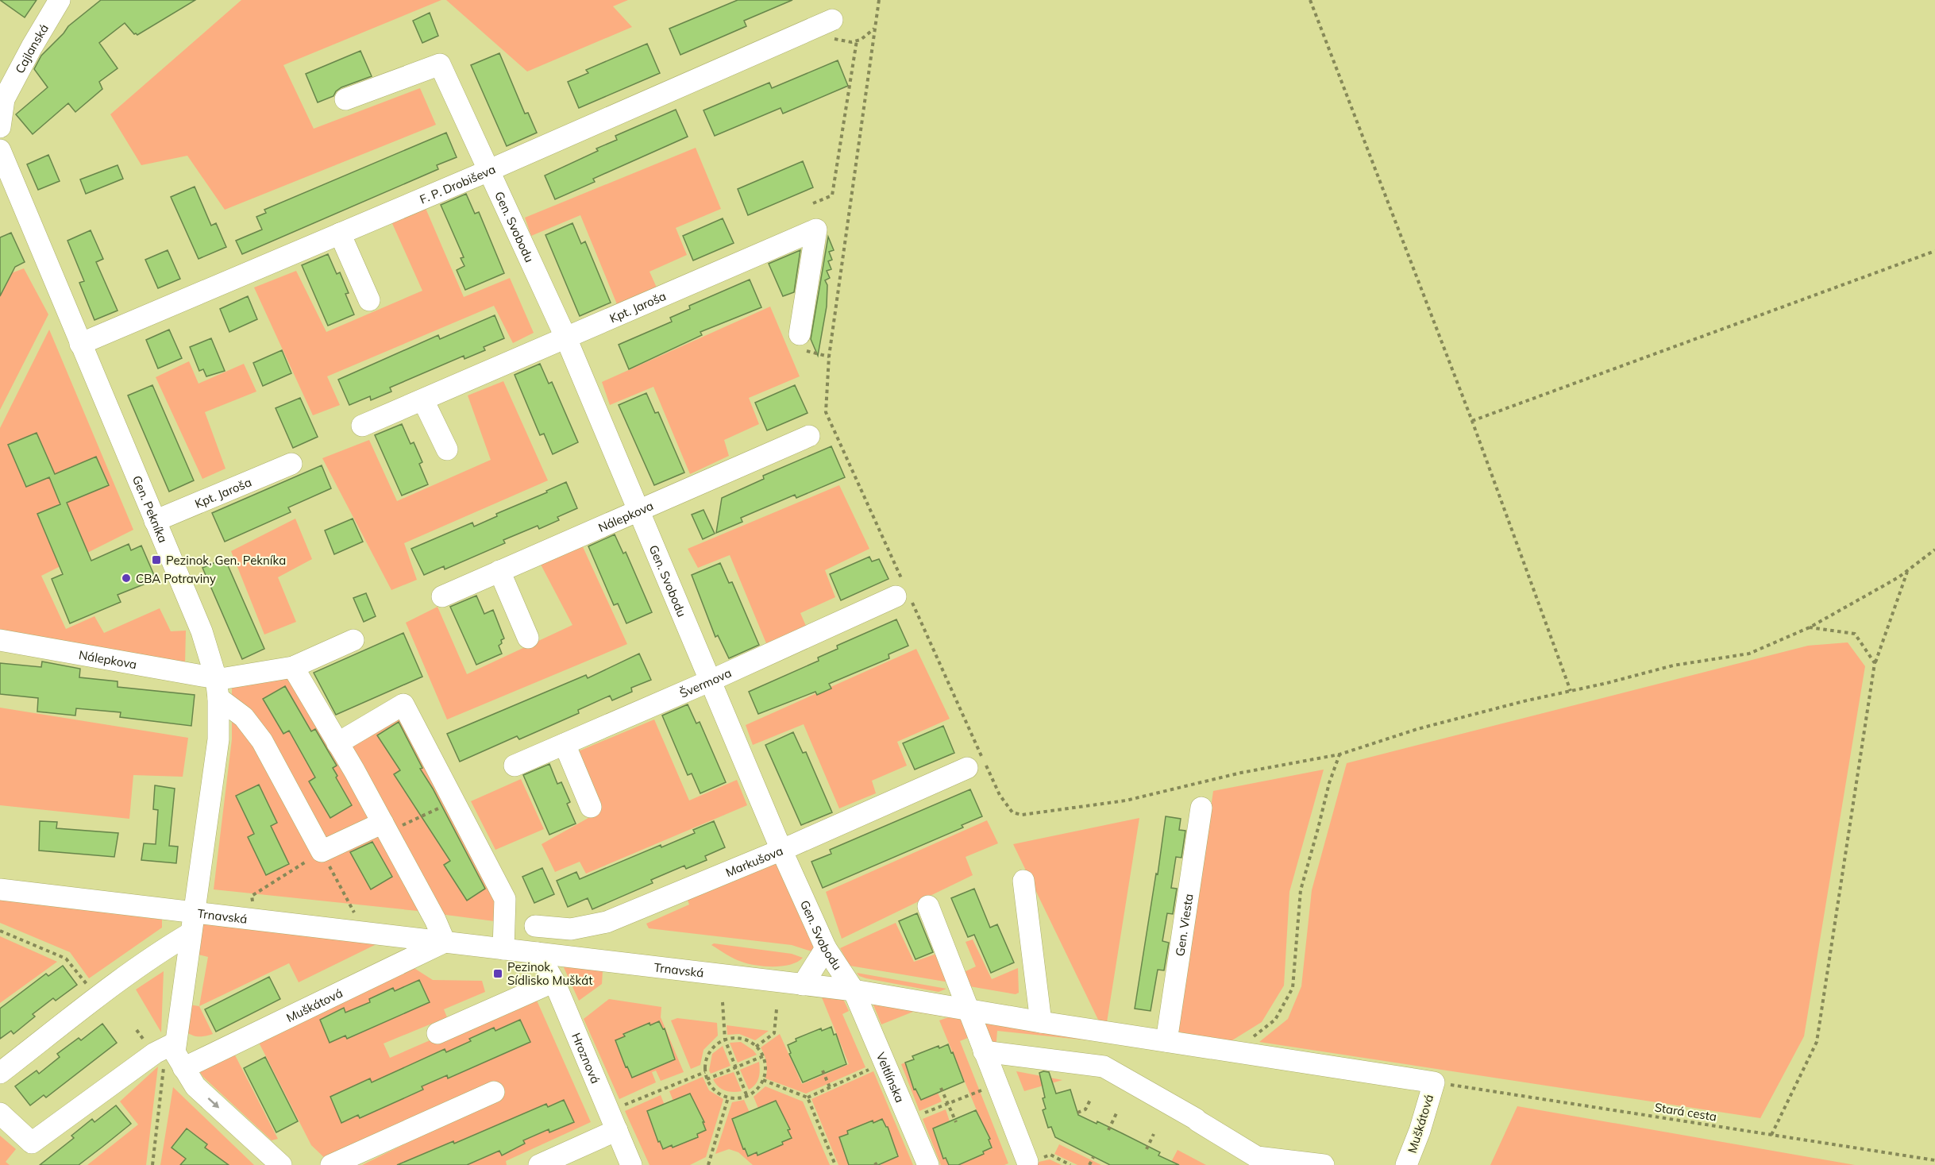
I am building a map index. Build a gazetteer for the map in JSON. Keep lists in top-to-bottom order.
{
  "streets": {
    "street": [
      "Cajlanská",
      "F. P. Drobiševa",
      "Gen. Svobodu",
      "Kpt. Jaroša",
      "Gen. Pekníka",
      "Nálepkova",
      "Švermova",
      "Markušova",
      "Trnavská",
      "Gen. Viesta",
      "Muškátová",
      "Hroznová",
      "Veltlínska"
    ],
    "path": ["Stará cesta"]
  },
  "crossings": [
    ["F. P. Drobiševa", "Gen. Svobodu"],
    ["F. P. Drobiševa", "Gen. Pekníka"],
    ["Gen. Svobodu", "Kpt. Jaroša"],
    ["Gen. Svobodu", "Nálepkova"],
    ["Gen. Svobodu", "Švermova"],
    ["Gen. Svobodu", "Markušova"],
    ["Gen. Svobodu", "Trnavská"],
    ["Gen. Svobodu", "Veltlínska"],
    ["Kpt. Jaroša", "Gen. Pekníka"],
    ["Gen. Pekníka", "Nálepkova"],
    ["Gen. Pekníka", "Trnavská"],
    ["Trnavská", "Gen. Viesta"],
    ["Trnavská", "Muškátová"],
    ["Trnavská", "Hroznová"],
    ["Trnavská", "Veltlínska"],
    ["Trnavská", "Stará cesta"],
    ["Muškátová", "Stará cesta"]
  ],
  "places": {
    "transit": ["Pezinok, Gen. Pekníka", "Pezinok, Sídlisko Muškát"],
    "other": ["CBA Potraviny"]
  }
}
